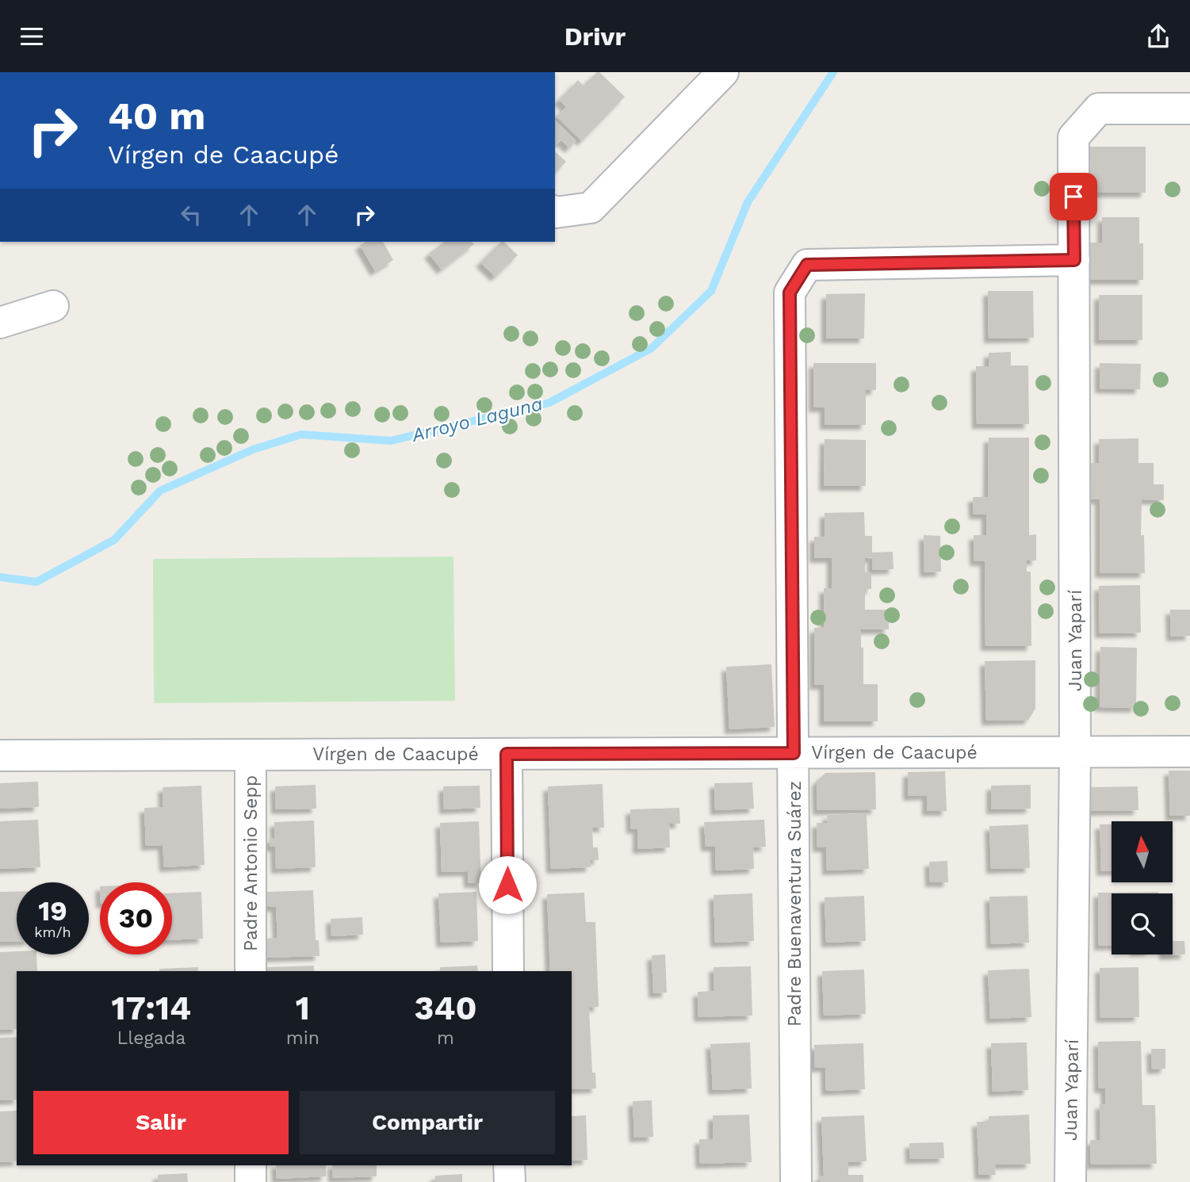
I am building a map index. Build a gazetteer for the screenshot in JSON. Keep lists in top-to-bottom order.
{
  "streets": {
    "street": [
      "Juan Yaparí",
      "Vírgen de Caacupé",
      "Padre Antonio Sepp",
      "Padre Buenaventura Suárez"
    ]
  },
  "crossings": [
    ["Juan Yaparí", "Vírgen de Caacupé"],
    ["Juan Yaparí", "Padre Buenaventura Suárez"],
    ["Vírgen de Caacupé", "Padre Antonio Sepp"],
    ["Vírgen de Caacupé", "Padre Buenaventura Suárez"]
  ],
  "water": ["Arroyo Laguna"],
  "north": "top",
  "page": {
    "header": "Drivr",
    "turn": ["40 m", "Vírgen de Caacupé"],
    "speed": "19 km/h",
    "limit": "30",
    "eta": [
      "17:14",
      "Llegada",
      "1",
      "min",
      "340",
      "m"
    ],
    "buttons": ["Salir", "Compartir"]
  }
}
